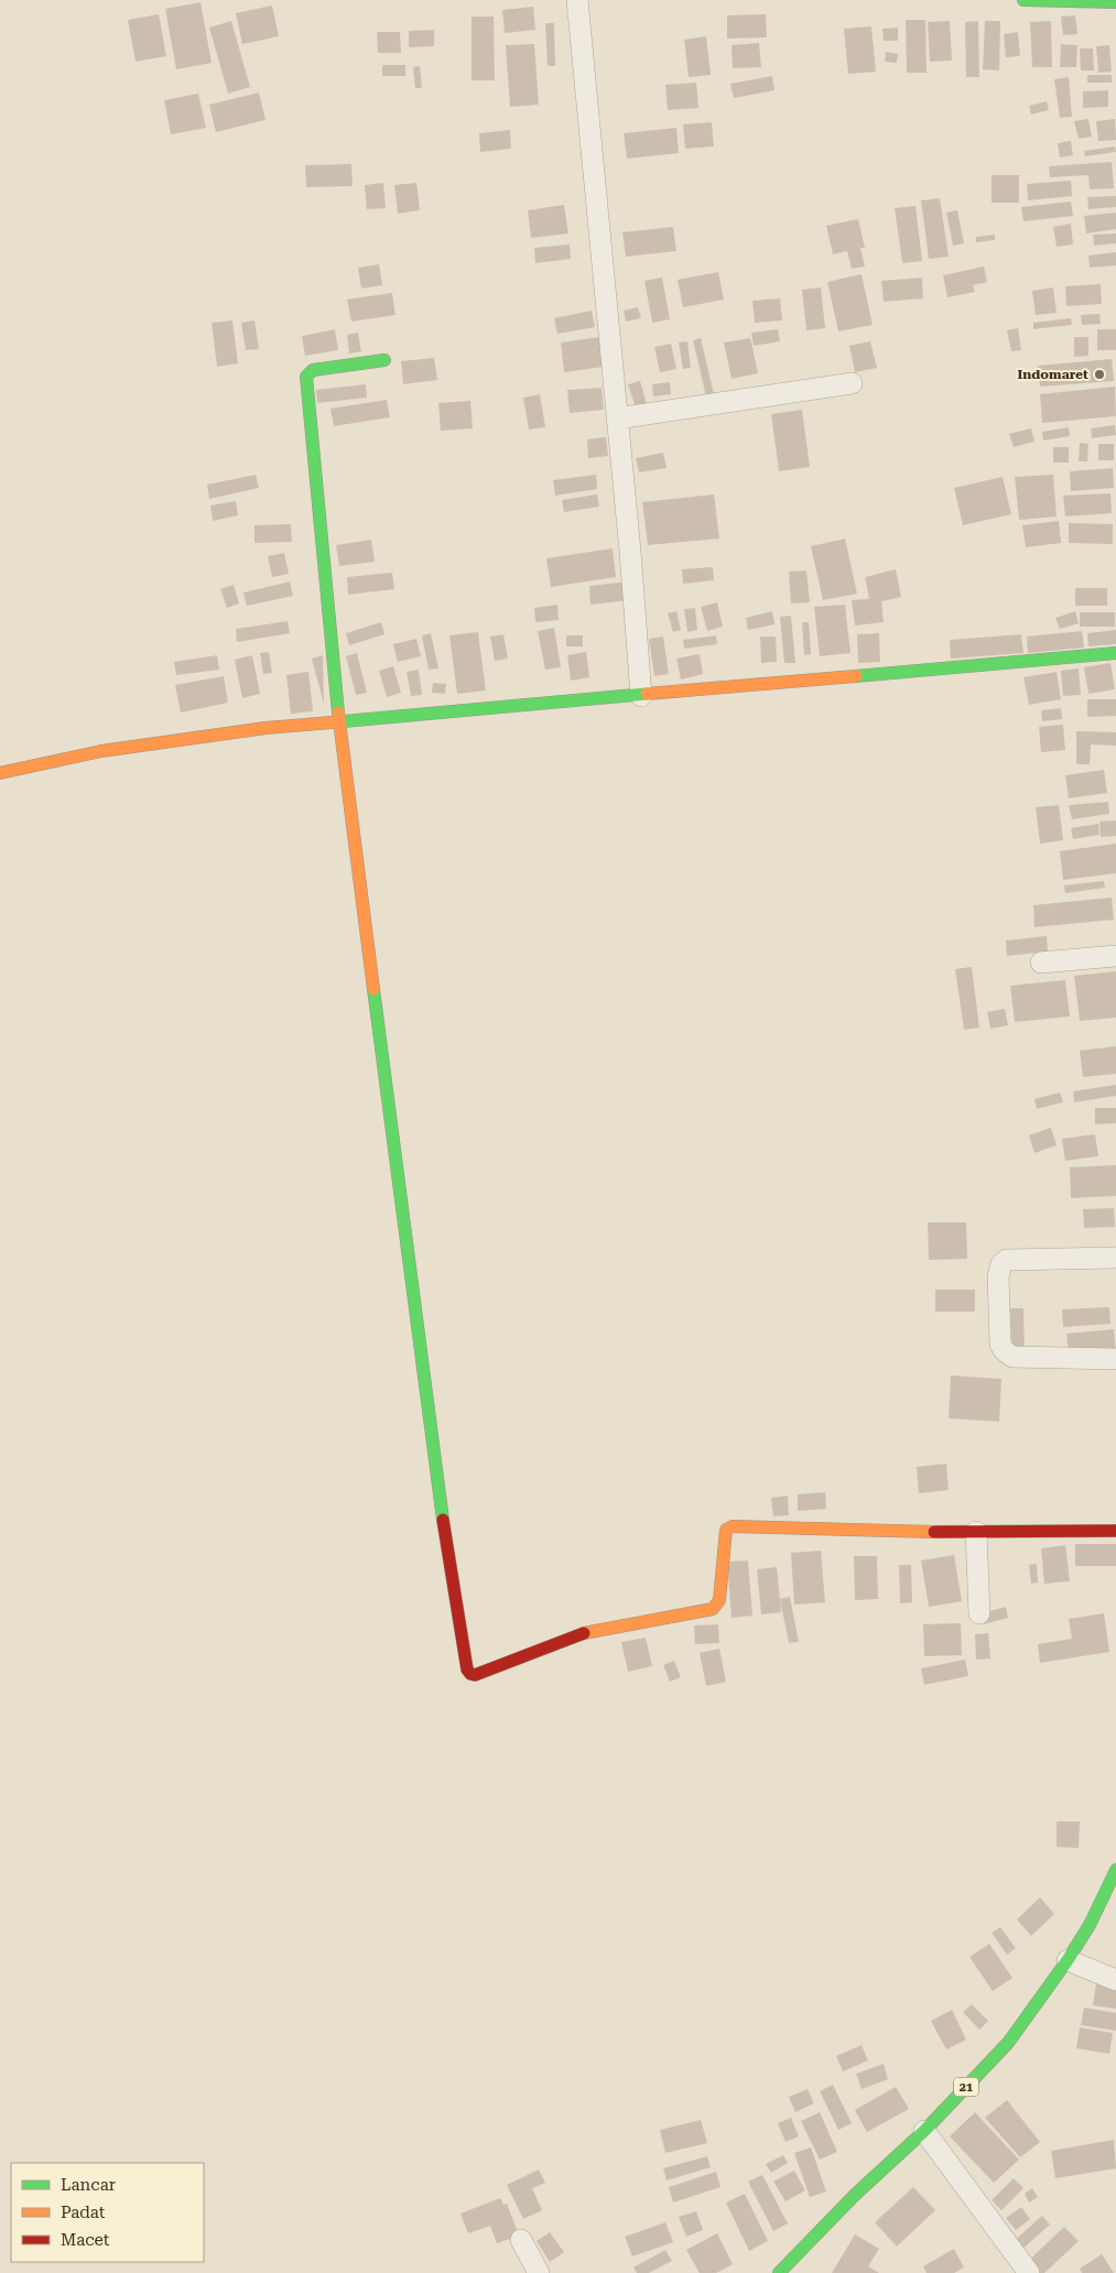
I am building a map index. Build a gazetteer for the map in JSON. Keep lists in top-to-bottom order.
{
  "streets": {
    "main road": ["21"]
  },
  "places": ["Indomaret"],
  "legend": ["Lancar", "Padat", "Macet"]
}
